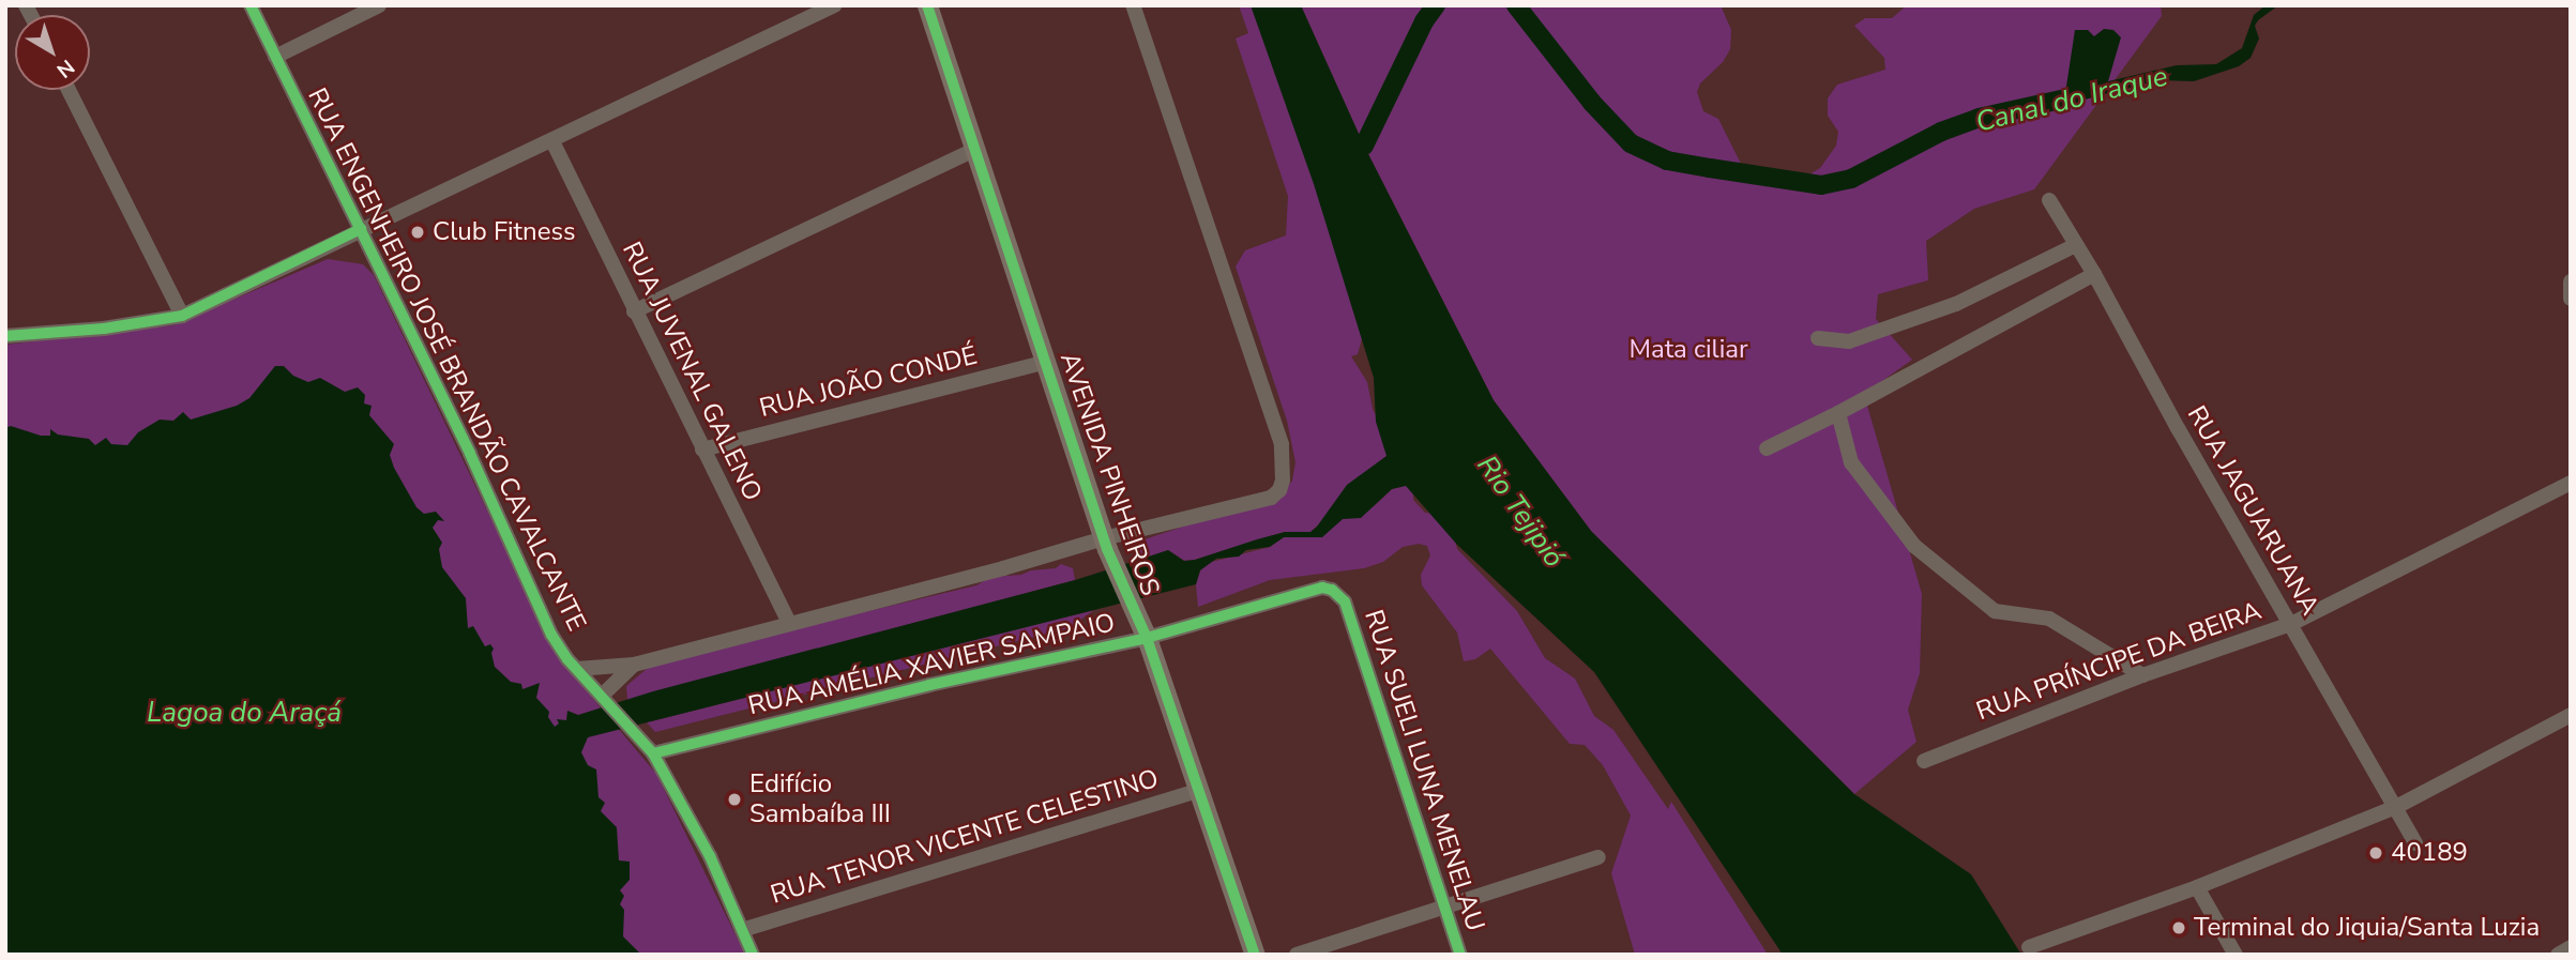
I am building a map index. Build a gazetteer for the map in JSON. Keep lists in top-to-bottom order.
{
  "streets": {
    "street": [
      "RUA ENGENHEIRO JOSÉ BRANDÃO CAVALCANTE",
      "RUA JUVENAL GALENO",
      "RUA JOÃO CONDÉ",
      "AVENIDA PINHEIROS",
      "RUA JAGUARUANA",
      "RUA PRÍNCIPE DA BEIRA",
      "RUA AMÉLIA XAVIER SAMPAIO",
      "RUA SUELI LUNA MENELAU",
      "RUA TENOR VICENTE CELESTINO"
    ]
  },
  "crossings": [
    ["RUA ENGENHEIRO JOSÉ BRANDÃO CAVALCANTE", "RUA AMÉLIA XAVIER SAMPAIO"],
    ["RUA ENGENHEIRO JOSÉ BRANDÃO CAVALCANTE", "RUA TENOR VICENTE CELESTINO"],
    ["RUA JUVENAL GALENO", "RUA JOÃO CONDÉ"],
    ["RUA JOÃO CONDÉ", "AVENIDA PINHEIROS"],
    ["AVENIDA PINHEIROS", "RUA AMÉLIA XAVIER SAMPAIO"],
    ["AVENIDA PINHEIROS", "RUA TENOR VICENTE CELESTINO"],
    ["RUA JAGUARUANA", "RUA PRÍNCIPE DA BEIRA"],
    ["RUA AMÉLIA XAVIER SAMPAIO", "RUA SUELI LUNA MENELAU"]
  ],
  "water": ["Canal do Iraque", "Rio Tejipió", "Lagoa do Araçá"],
  "parks": ["Mata ciliar"],
  "places": [
    "Club Fitness",
    "Edifício Sambaíba III",
    "40189",
    "Terminal do Jiquia/Santa Luzia"
  ],
  "north": "bottom right"
}
